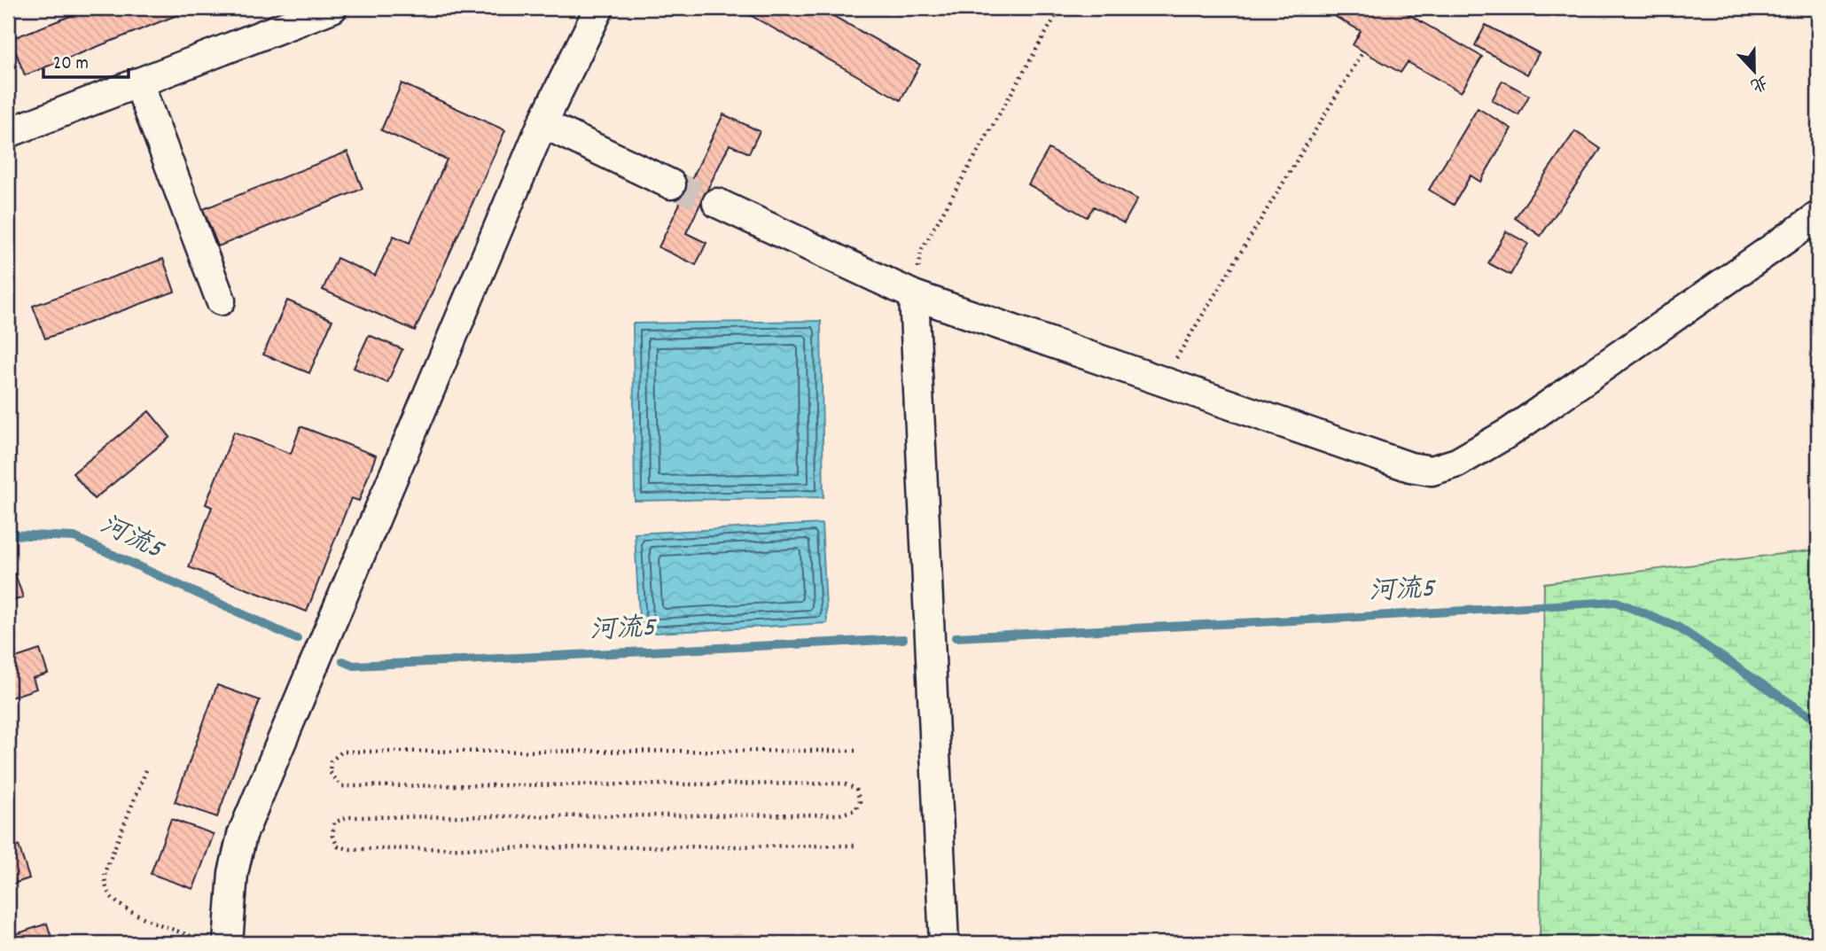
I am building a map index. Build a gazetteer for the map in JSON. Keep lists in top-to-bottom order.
{
  "water": ["河流5"],
  "scale_bar": "20 m",
  "north": "bottom"
}
